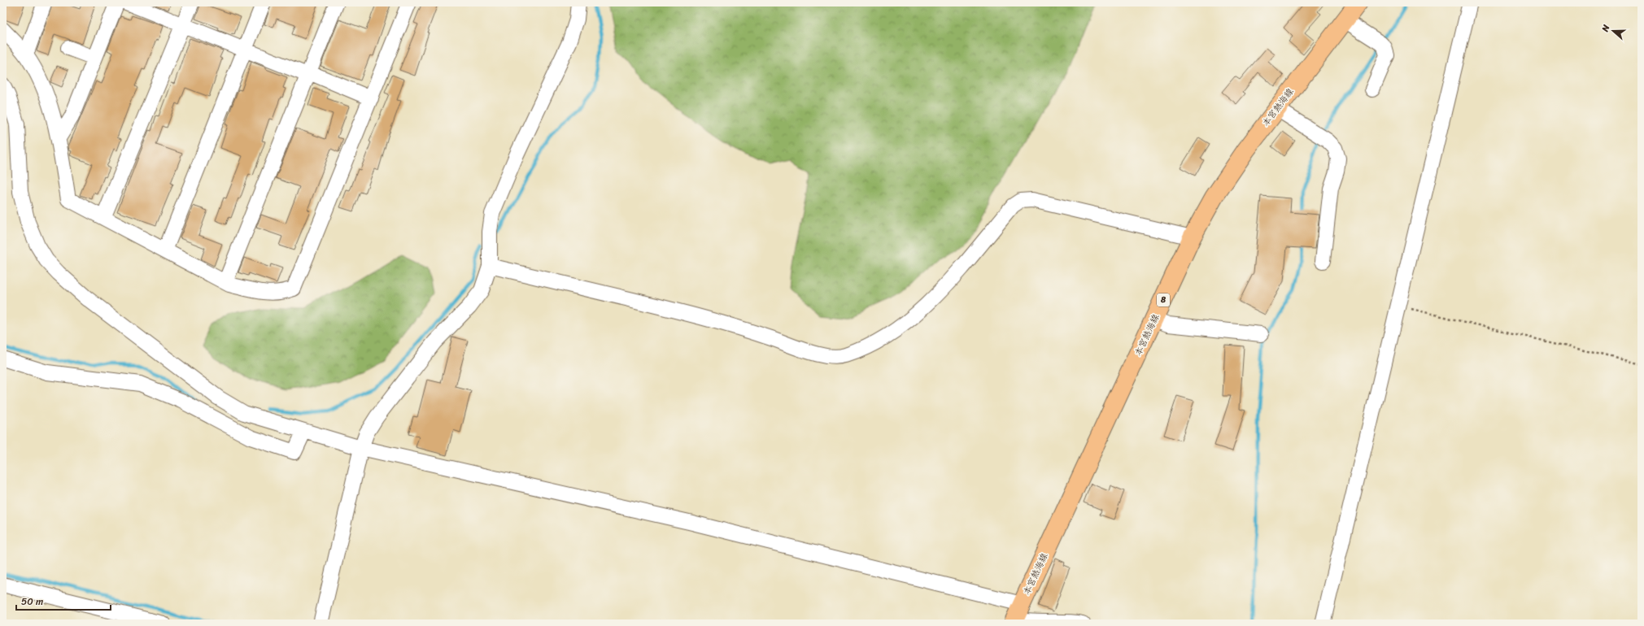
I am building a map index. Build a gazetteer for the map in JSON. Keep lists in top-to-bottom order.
{
  "streets": {
    "main road": ["本宮熱海線", "8"]
  },
  "scale_bar": "50 m",
  "north": "left"
}
